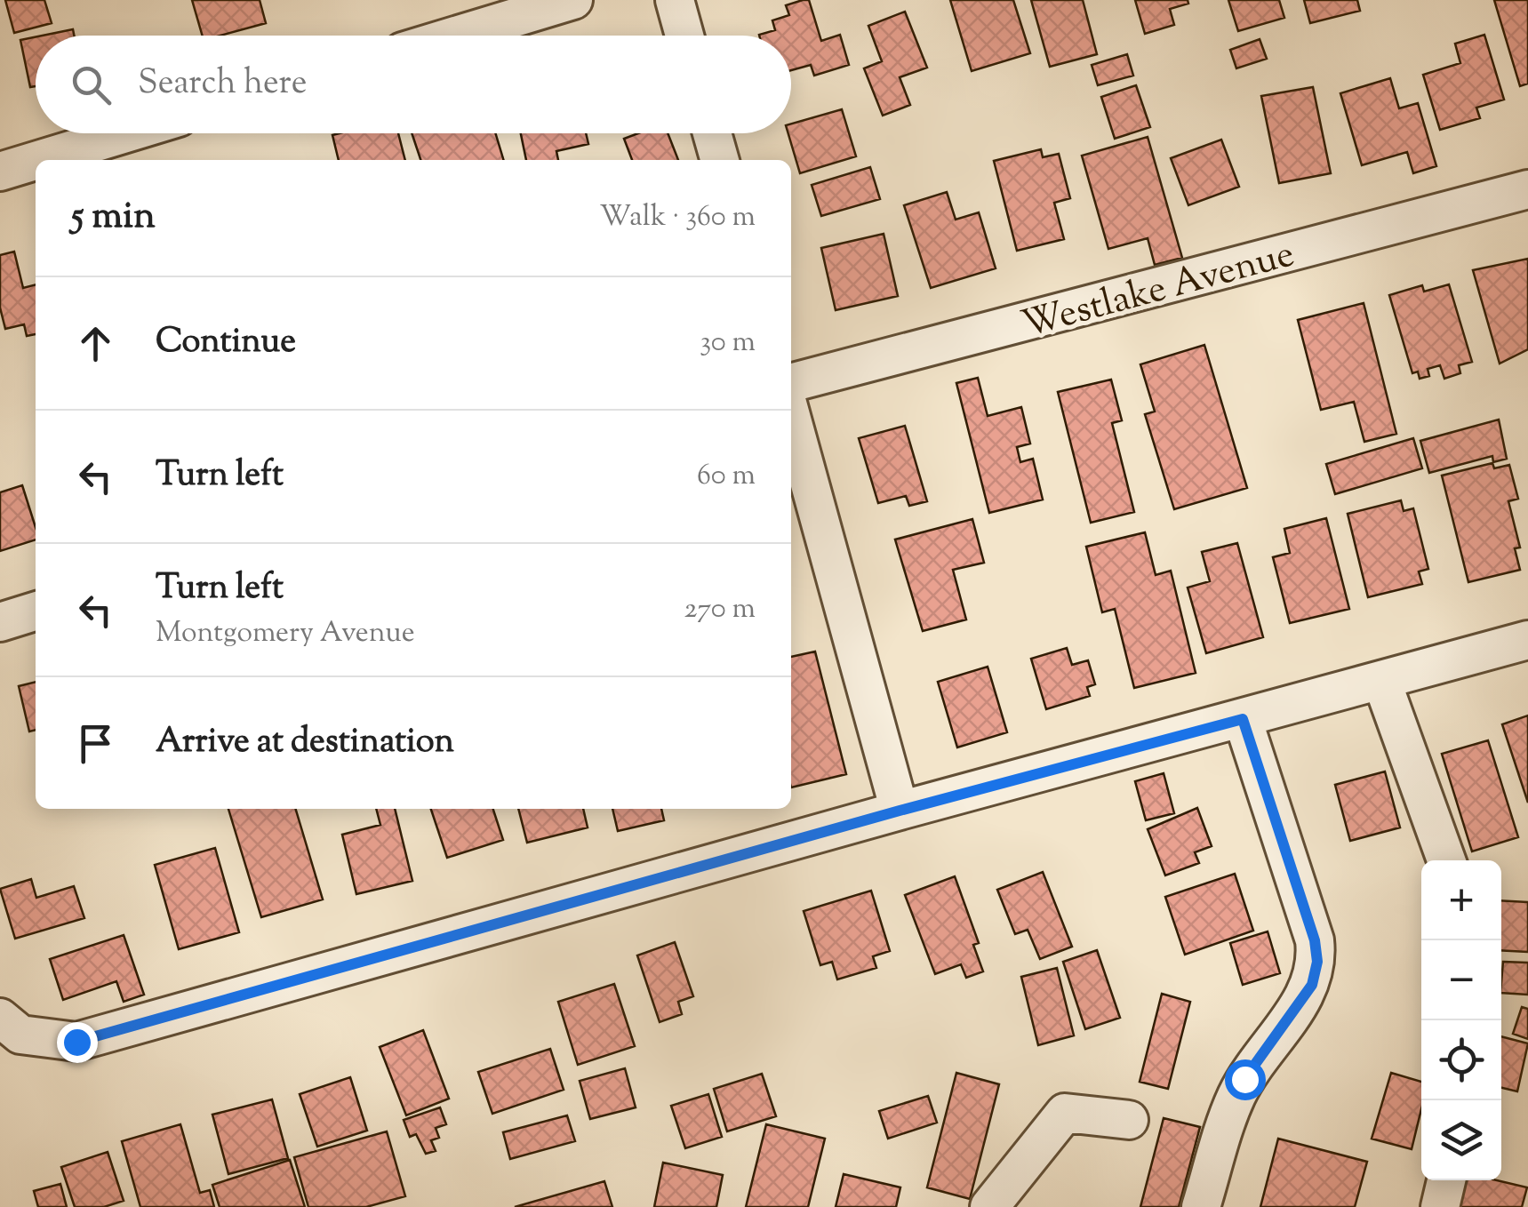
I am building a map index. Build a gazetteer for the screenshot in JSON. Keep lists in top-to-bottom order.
{
  "streets": {
    "street": ["Westlake Avenue"]
  },
  "page": {
    "search": "Search here",
    "heading": ["5 min", "Walk · 360 m"],
    "list": [
      ["Continue", "30 m"],
      ["Turn left", "60 m"],
      ["Turn left", "Montgomery Avenue", "270 m"],
      "Arrive at destination"
    ],
    "map_buttons": ["+", "−"]
  }
}
